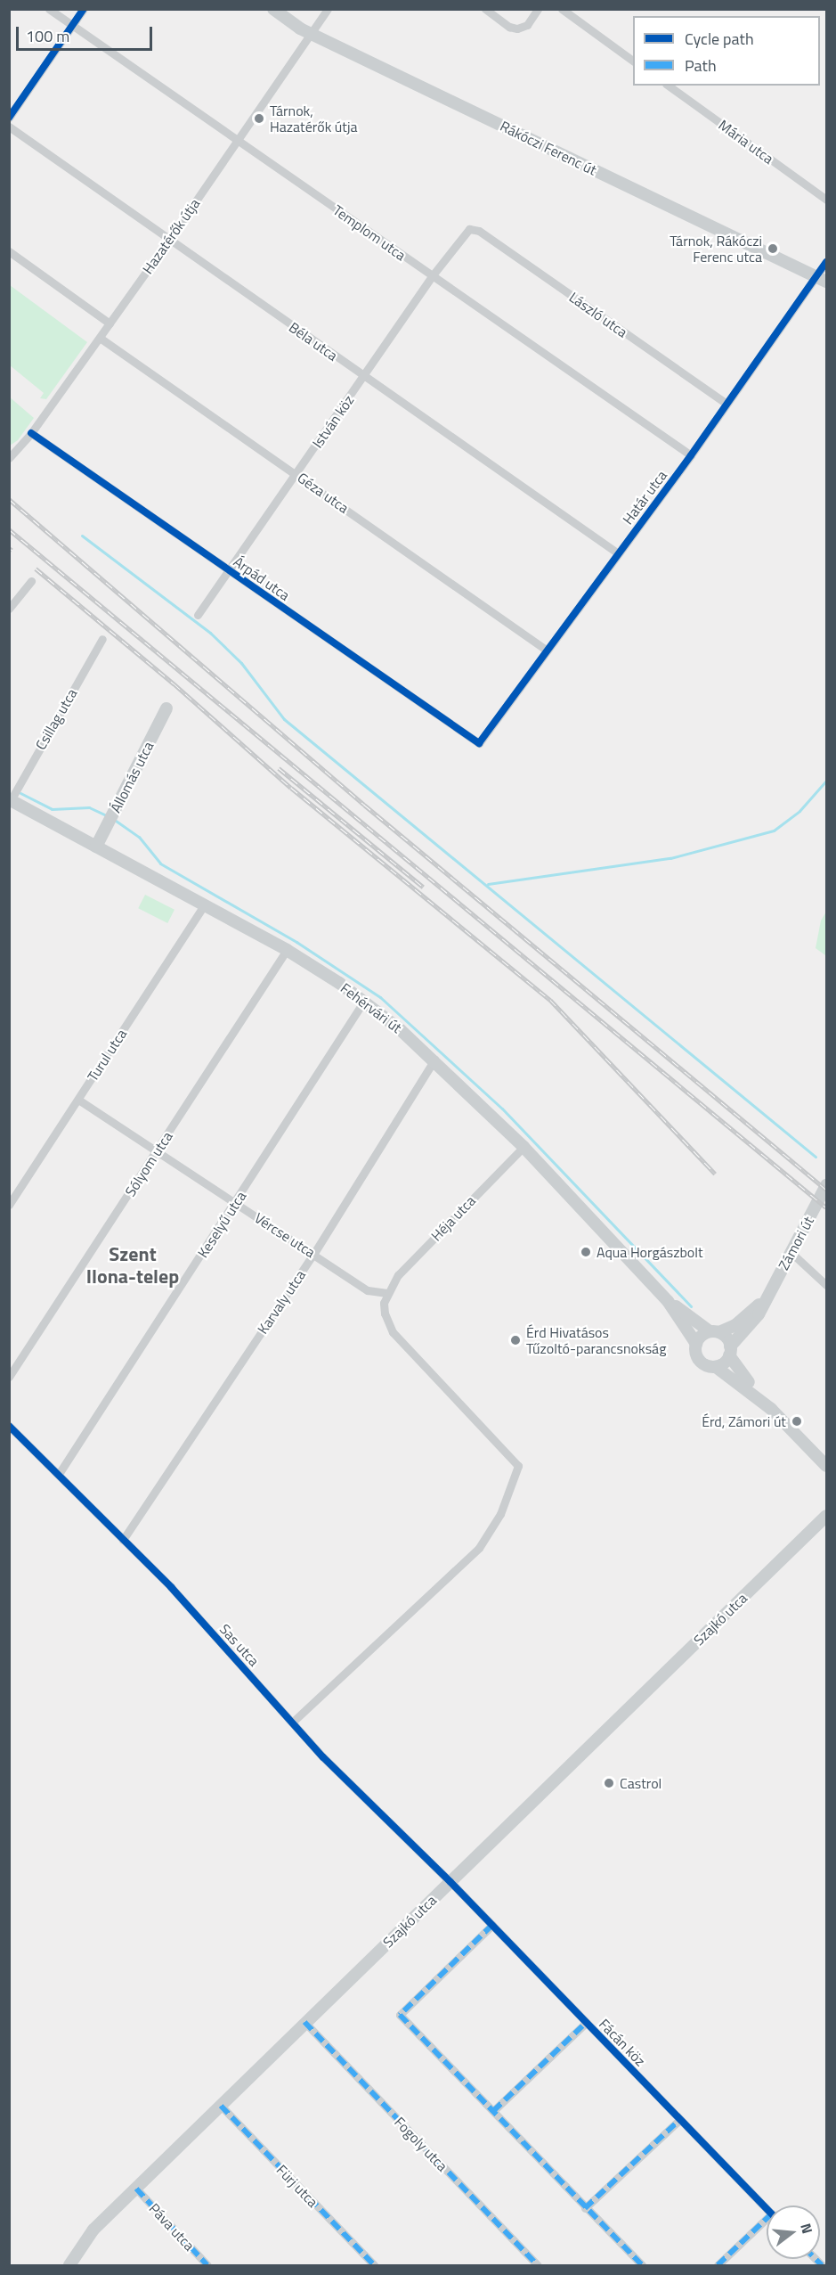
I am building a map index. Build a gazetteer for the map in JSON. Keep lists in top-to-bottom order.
{
  "streets": {
    "street": [
      "Mária utca",
      "Rákóczi Ferenc út",
      "Templom utca",
      "Hazatérők útja",
      "László utca",
      "Béla utca",
      "István köz",
      "Géza utca",
      "Határ utca",
      "Árpád utca",
      "Csillag utca",
      "Állomás utca",
      "Fehérvári út",
      "Turul utca",
      "Sólyom utca",
      "Héja utca",
      "Keselyű utca",
      "Vércse utca",
      "Zámori út",
      "Karvaly utca",
      "Szajkó utca",
      "Sas utca",
      "Fácán köz",
      "Fogoly utca",
      "Fürj utca",
      "Páva utca"
    ]
  },
  "crossings": [
    ["Rákóczi Ferenc út", "Hazatérők útja"],
    ["Rákóczi Ferenc út", "Határ utca"],
    ["Templom utca", "Hazatérők útja"],
    ["Templom utca", "István köz"],
    ["Templom utca", "Határ utca"],
    ["Hazatérők útja", "Béla utca"],
    ["Hazatérők útja", "Géza utca"],
    ["Hazatérők útja", "Árpád utca"],
    ["László utca", "István köz"],
    ["László utca", "Határ utca"],
    ["Béla utca", "István köz"],
    ["Béla utca", "Határ utca"],
    ["István köz", "Géza utca"],
    ["István köz", "Árpád utca"],
    ["Géza utca", "Határ utca"],
    ["Határ utca", "Árpád utca"],
    ["Csillag utca", "Fehérvári út"],
    ["Állomás utca", "Fehérvári út"],
    ["Fehérvári út", "Turul utca"],
    ["Fehérvári út", "Sólyom utca"],
    ["Fehérvári út", "Héja utca"],
    ["Fehérvári út", "Keselyű utca"],
    ["Fehérvári út", "Zámori út"],
    ["Fehérvári út", "Karvaly utca"],
    ["Turul utca", "Vércse utca"],
    ["Sólyom utca", "Vércse utca"],
    ["Héja utca", "Vércse utca"],
    ["Keselyű utca", "Vércse utca"],
    ["Keselyű utca", "Sas utca"],
    ["Vércse utca", "Karvaly utca"],
    ["Karvaly utca", "Sas utca"],
    ["Szajkó utca", "Sas utca"],
    ["Szajkó utca", "Fácán köz"],
    ["Szajkó utca", "Fogoly utca"],
    ["Szajkó utca", "Fürj utca"],
    ["Szajkó utca", "Páva utca"],
    ["Sas utca", "Fácán köz"]
  ],
  "districts": ["Szent Ilona-telep"],
  "places": [
    "Tárnok, Hazatérők útja",
    "Tárnok, Rákóczi Ferenc utca",
    "Aqua Horgászbolt",
    "Érd Hivatásos Tűzoltó-parancsnokság",
    "Érd, Zámori út",
    "Castrol"
  ],
  "legend": ["Cycle path", "Path"],
  "scale_bar": "100 m",
  "north": "right"
}
